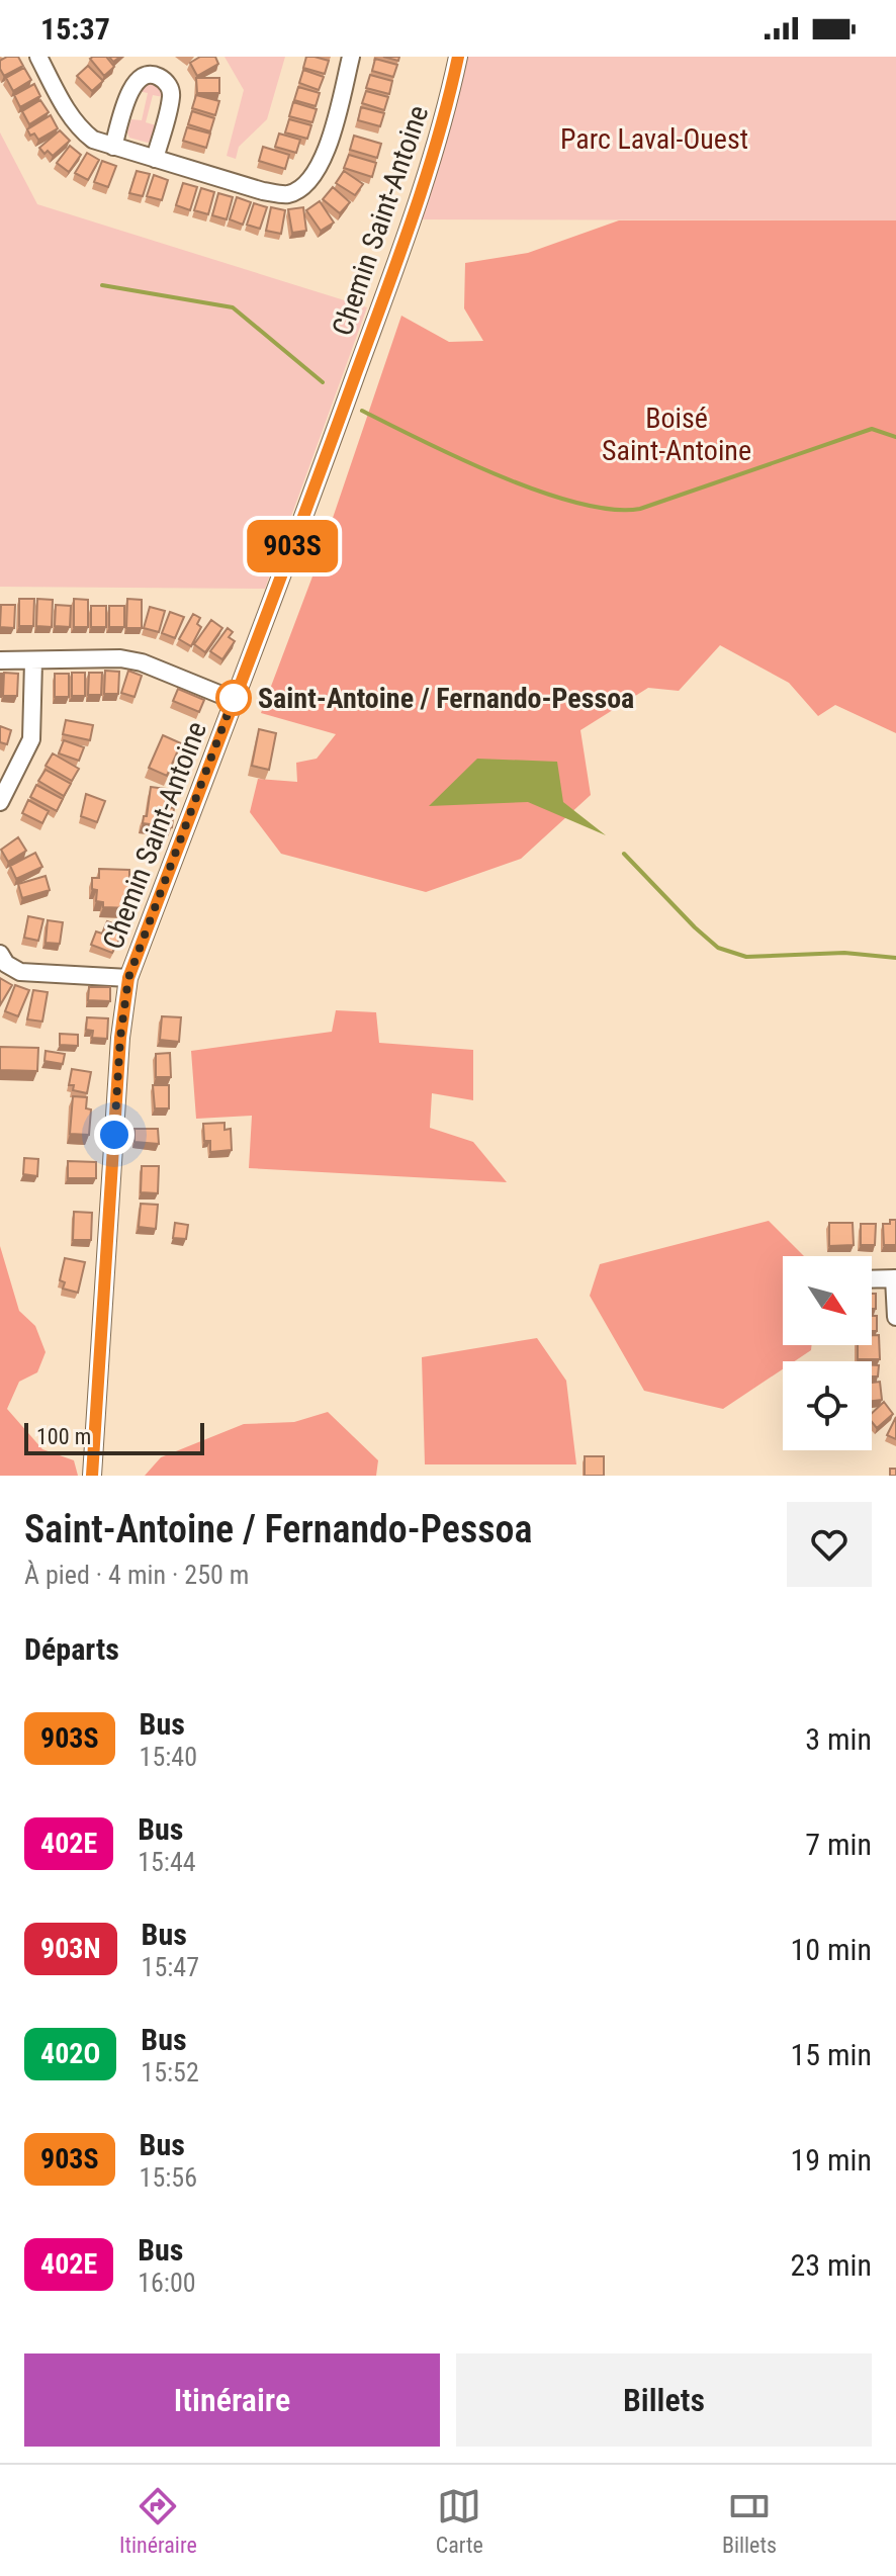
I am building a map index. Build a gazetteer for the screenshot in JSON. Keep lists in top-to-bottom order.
{
  "streets": {
    "street": ["Chemin Saint-Antoine"]
  },
  "parks": ["Parc Laval-Ouest", "Boisé Saint-Antoine"],
  "places": ["Saint-Antoine / Fernando-Pessoa"],
  "lines": ["bus line 903S"],
  "scale_bar": "100 m",
  "north": "bottom right",
  "page": {
    "status": "15:37",
    "on_map": "903S",
    "scale": "100 m",
    "heading": [
      ["Saint-Antoine / Fernando-Pessoa", "À pied · 4 min · 250 m"],
      "Départs"
    ],
    "list": [
      {
        "mark": "903S",
        "name": "Bus",
        "note": "15:40",
        "value": "3 min"
      },
      {
        "mark": "402E",
        "name": "Bus",
        "note": "15:44",
        "value": "7 min"
      },
      {
        "mark": "903N",
        "name": "Bus",
        "note": "15:47",
        "value": "10 min"
      },
      {
        "mark": "402O",
        "name": "Bus",
        "note": "15:52",
        "value": "15 min"
      },
      {
        "mark": "903S",
        "name": "Bus",
        "note": "15:56",
        "value": "19 min"
      },
      {
        "mark": "402E",
        "name": "Bus",
        "note": "16:00",
        "value": "23 min"
      }
    ],
    "buttons": ["Itinéraire", "Billets"],
    "tabs": ["Itinéraire", "Carte", "Billets"]
  }
}
